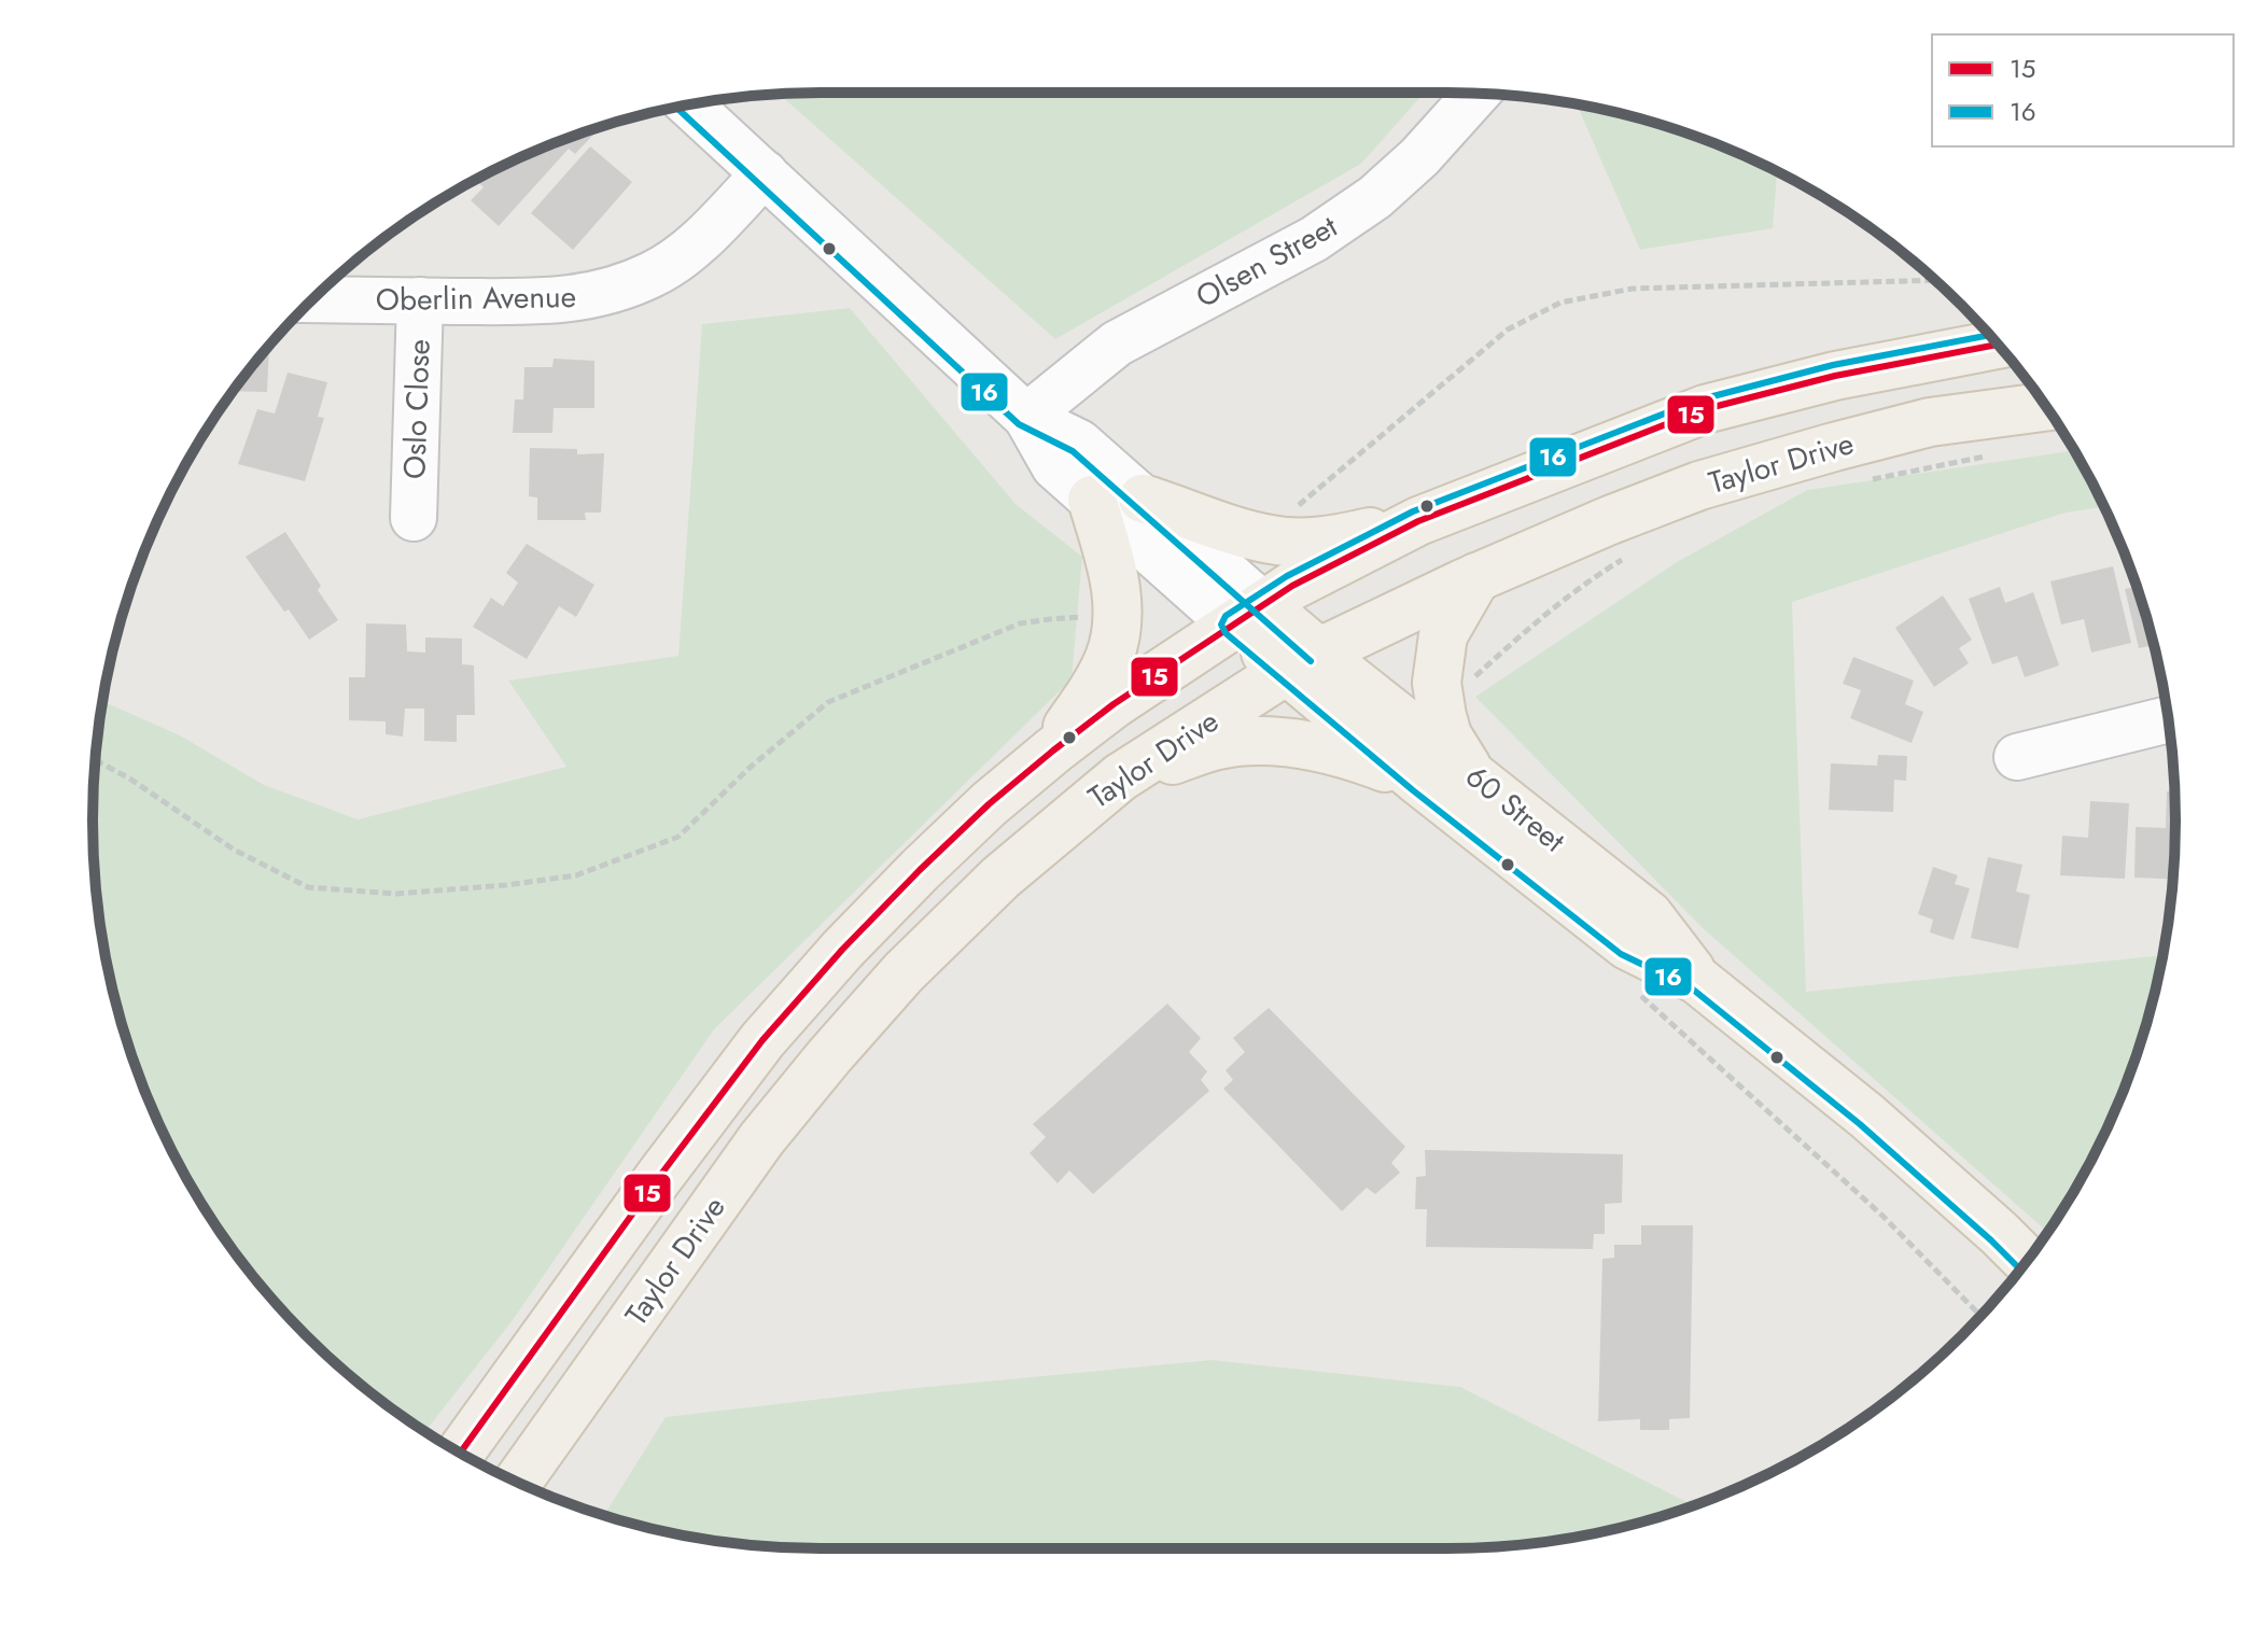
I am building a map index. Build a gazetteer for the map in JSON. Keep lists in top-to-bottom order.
{
  "streets": {
    "main road": ["Taylor Drive", "60 Street"],
    "street": ["Olsen Street", "Oberlin Avenue", "Oslo Close"]
  },
  "crossings": [
    ["Oberlin Avenue", "Oslo Close"],
    ["Taylor Drive", "60 Street"]
  ],
  "lines": ["transit line 16", "transit line 15"],
  "legend": ["15", "16"]
}
